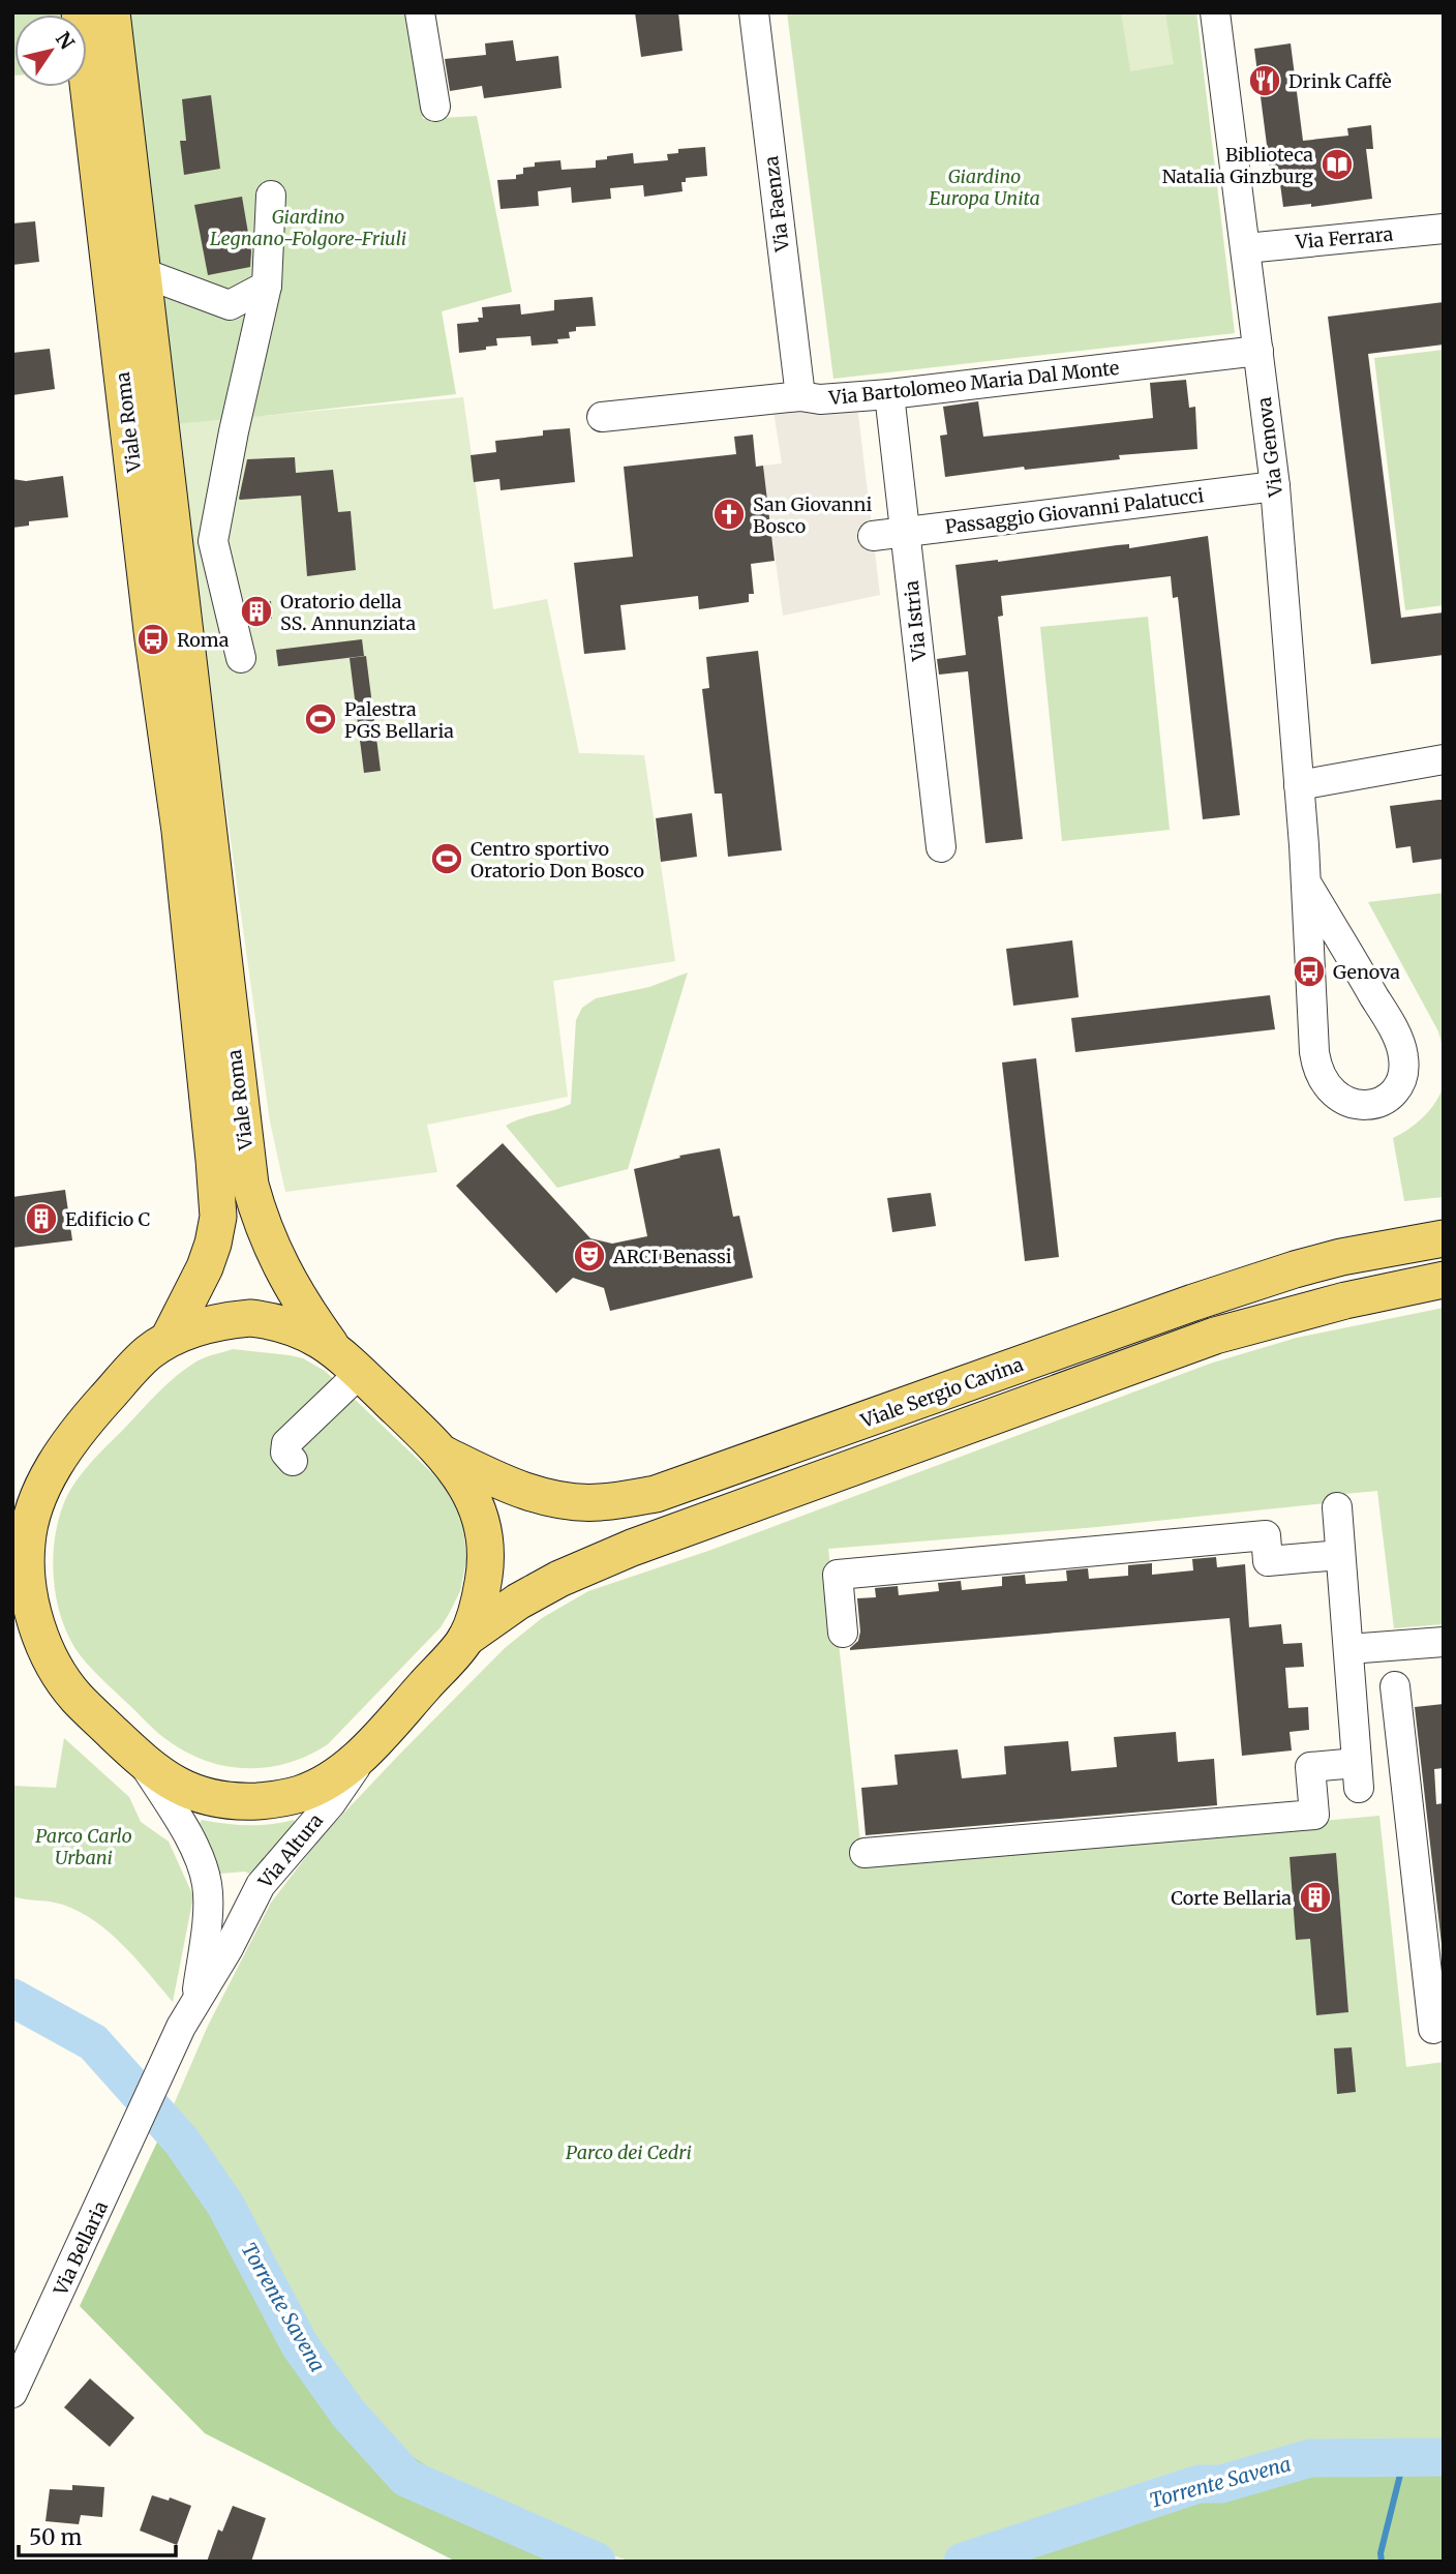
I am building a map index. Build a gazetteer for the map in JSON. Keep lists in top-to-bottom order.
{
  "streets": {
    "main road": ["Viale Roma", "Viale Sergio Cavina"],
    "street": [
      "Via Faenza",
      "Via Ferrara",
      "Via Bartolomeo Maria Dal Monte",
      "Via Genova",
      "Passaggio Giovanni Palatucci",
      "Via Istria",
      "Via Altura",
      "Via Bellaria"
    ]
  },
  "crossings": [
    ["Via Faenza", "Via Bartolomeo Maria Dal Monte"],
    ["Via Ferrara", "Via Genova"],
    ["Via Bartolomeo Maria Dal Monte", "Via Genova"],
    ["Via Bartolomeo Maria Dal Monte", "Via Istria"],
    ["Via Genova", "Passaggio Giovanni Palatucci"],
    ["Passaggio Giovanni Palatucci", "Via Istria"],
    ["Via Altura", "Via Bellaria"]
  ],
  "water": ["Torrente Savena"],
  "parks": [
    "Giardino Europa Unita",
    "Giardino Legnano-Folgore-Friuli",
    "Parco Carlo Urbani",
    "Parco dei Cedri"
  ],
  "places": {
    "restaurant": ["Drink Caffè"],
    "library": ["Biblioteca Natalia Ginzburg"],
    "church": ["San Giovanni Bosco"],
    "building": ["Oratorio della SS. Annunziata", "Edificio C", "Corte Bellaria"],
    "bus stop": ["Roma", "Genova"],
    "sports": ["Palestra PGS Bellaria", "Centro sportivo Oratorio Don Bosco"],
    "theatre": ["ARCI Benassi"]
  },
  "scale_bar": "50 m",
  "north": "top right"
}
